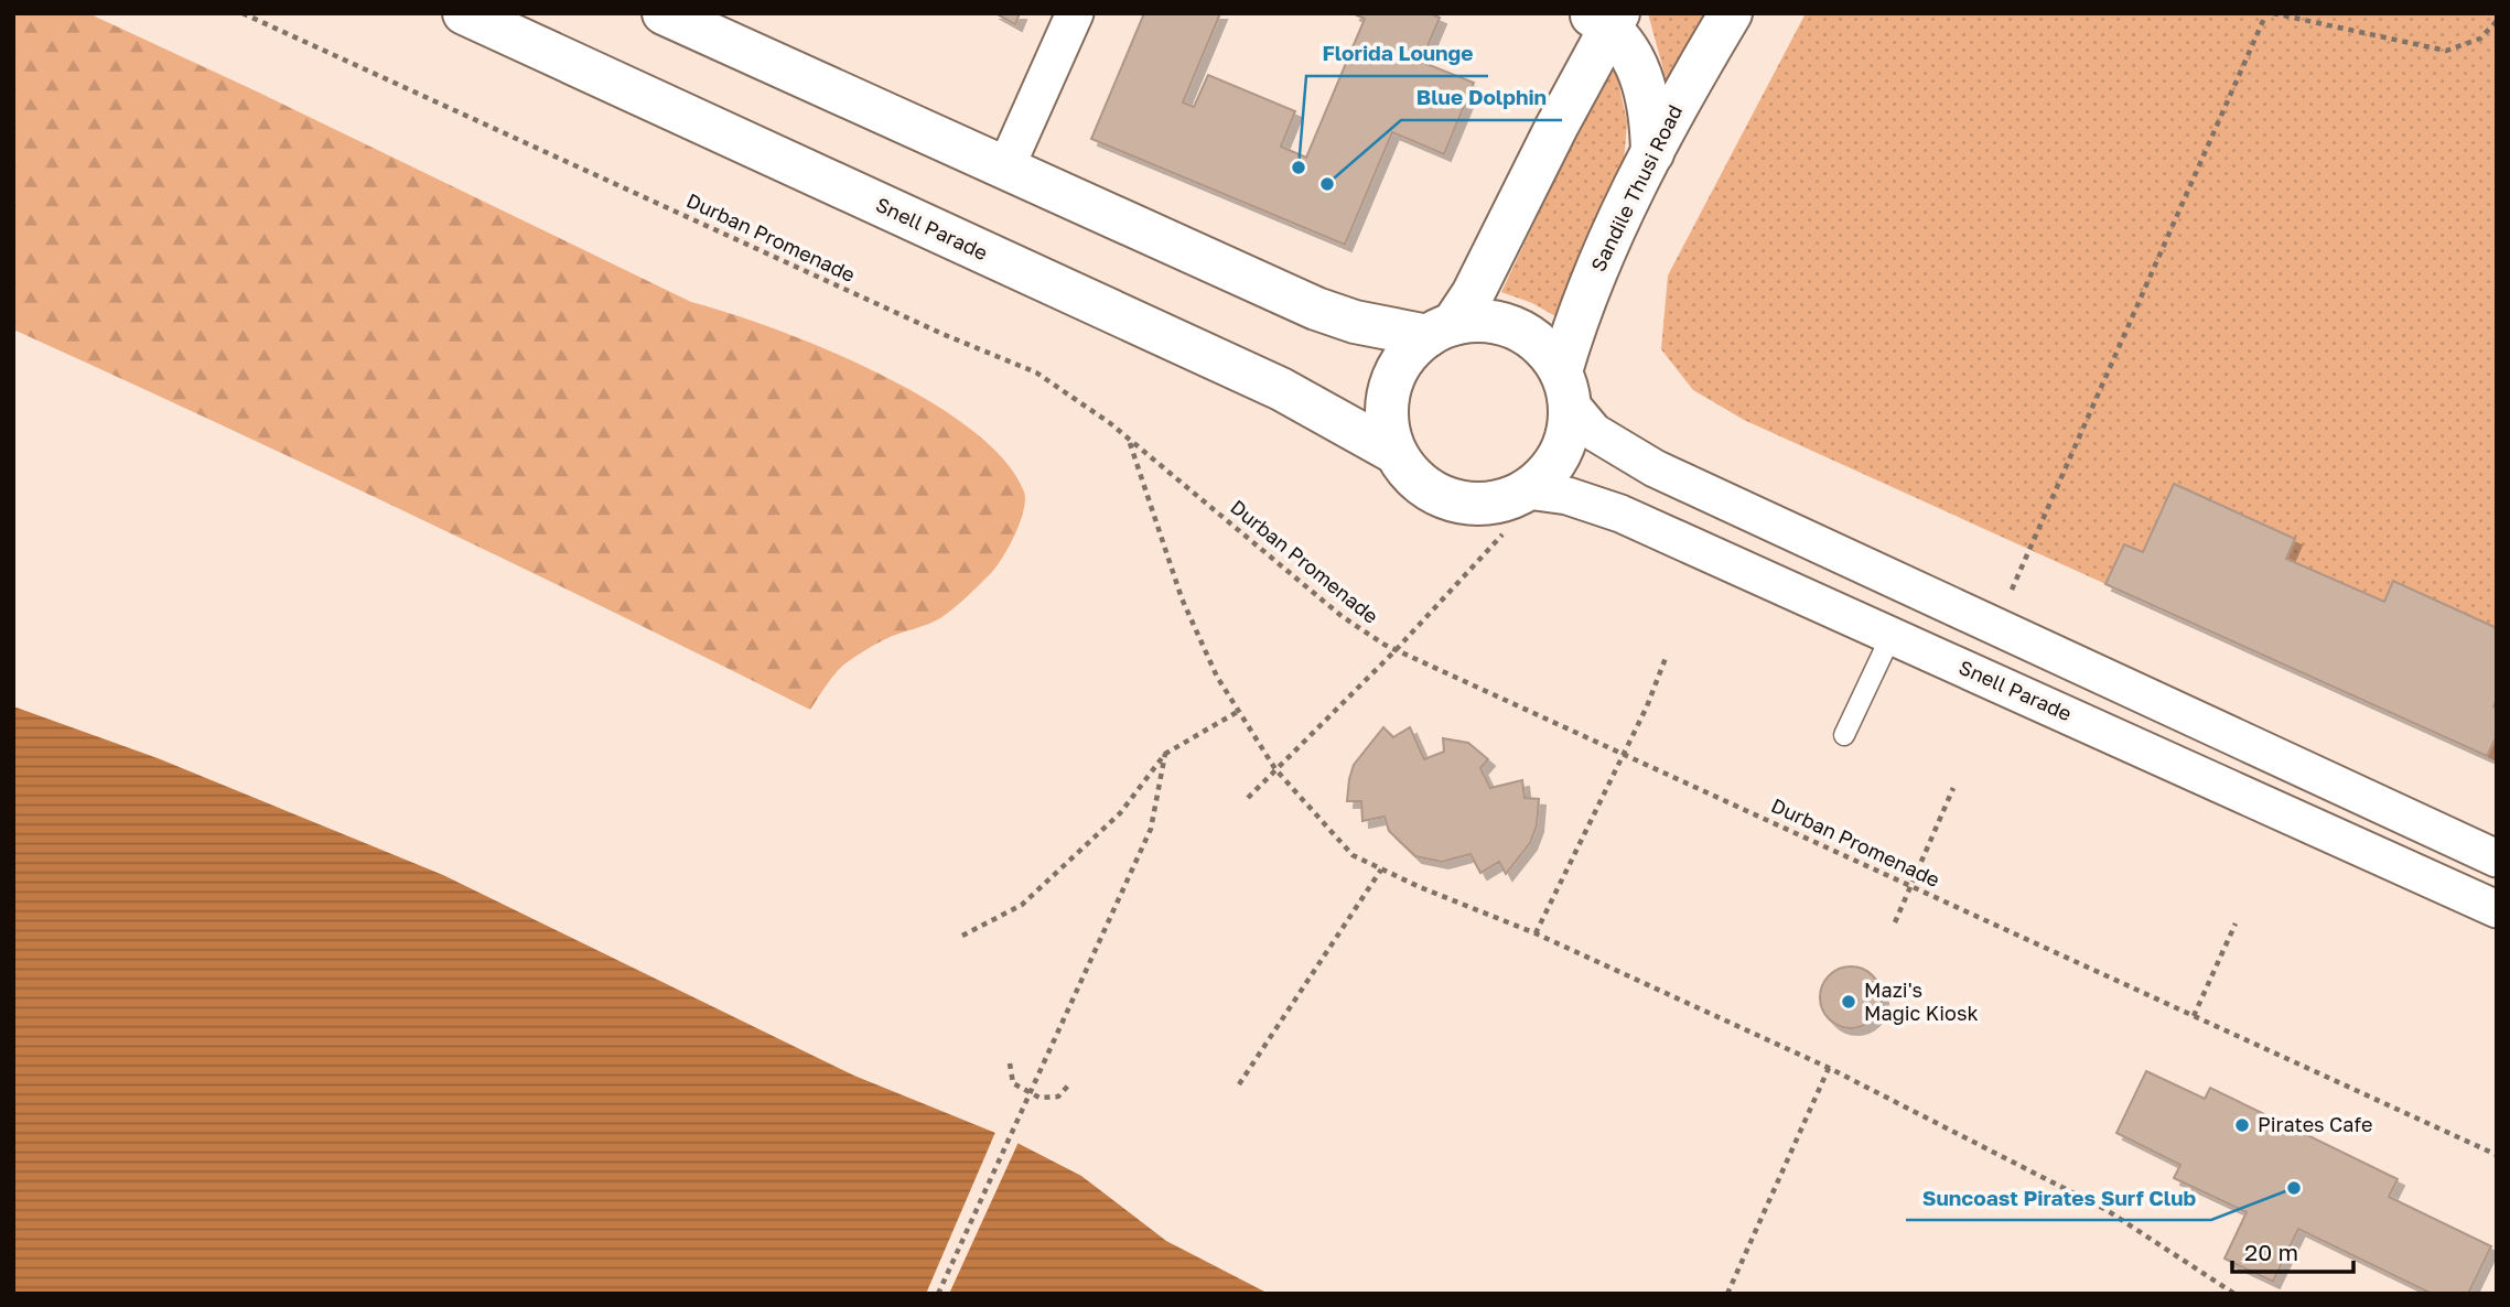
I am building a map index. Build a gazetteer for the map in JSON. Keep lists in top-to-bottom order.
{
  "streets": {
    "main road": ["Sandile Thusi Road", "Snell Parade"],
    "path": ["Durban Promenade"]
  },
  "crossings": [
    ["Sandile Thusi Road", "Snell Parade"]
  ],
  "places": [
    "Florida Lounge",
    "Blue Dolphin",
    "Mazi's Magic Kiosk",
    "Pirates Cafe",
    "Suncoast Pirates Surf Club"
  ],
  "scale_bar": "20 m"
}
